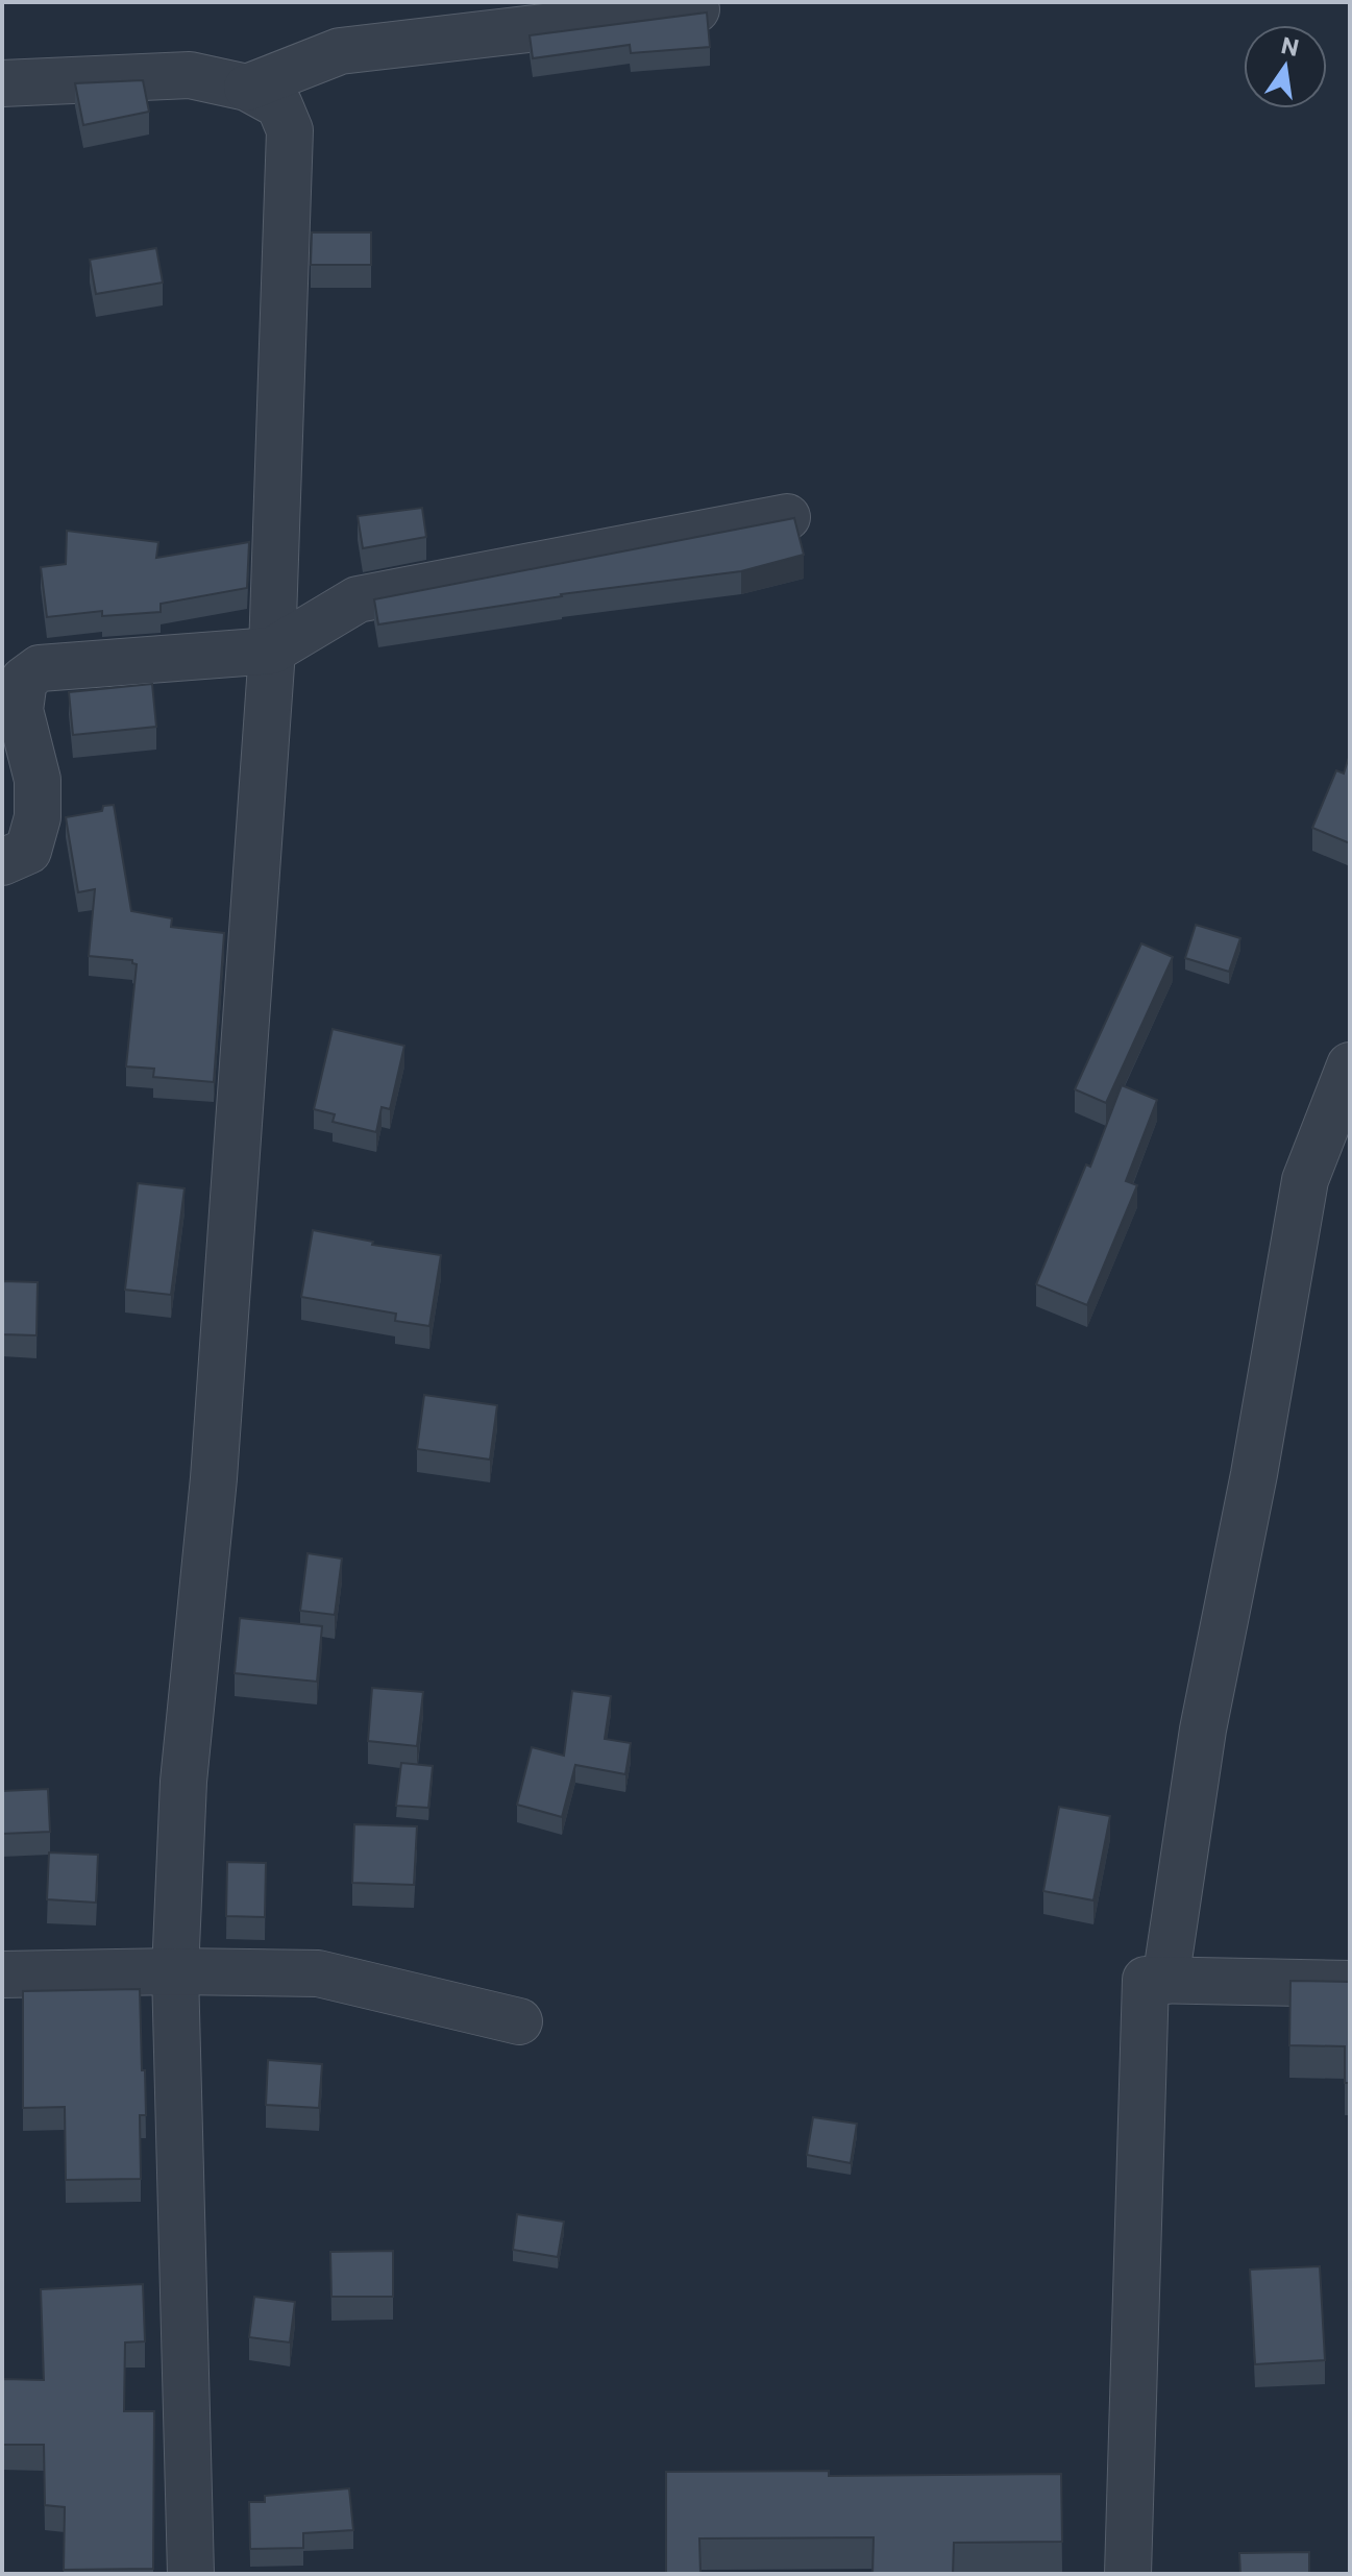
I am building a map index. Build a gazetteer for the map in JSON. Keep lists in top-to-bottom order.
{
  "north": "top"
}
